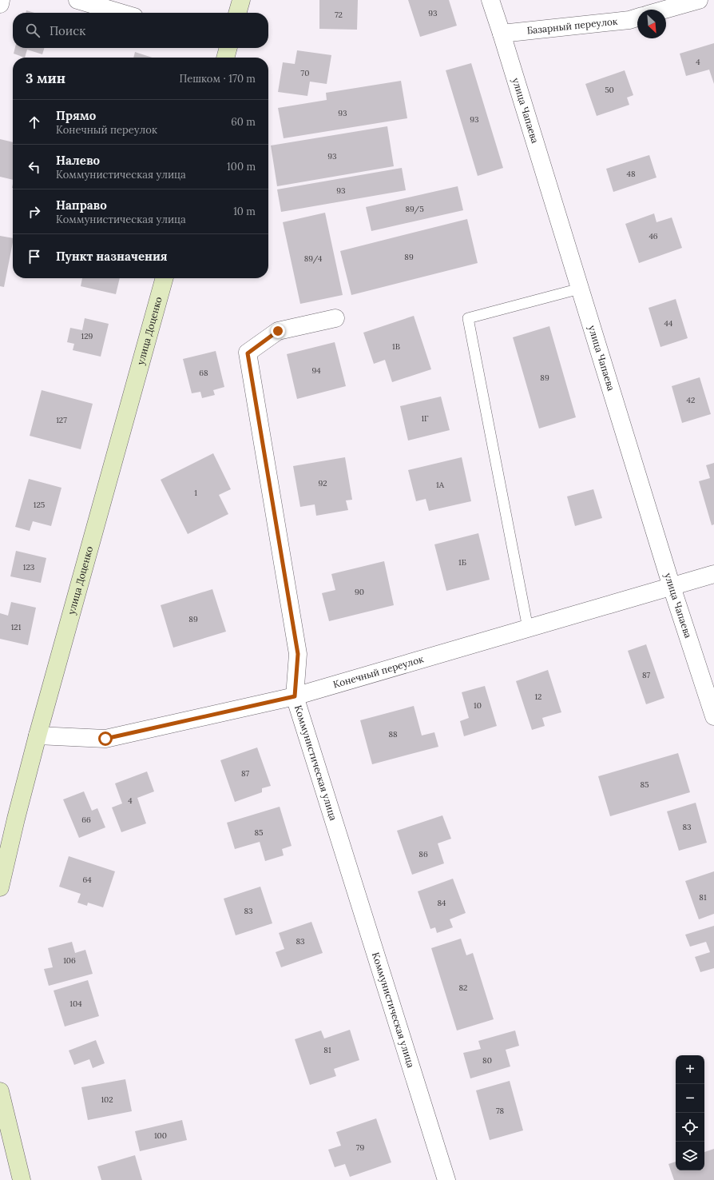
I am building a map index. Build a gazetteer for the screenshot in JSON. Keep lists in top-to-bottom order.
{
  "streets": {
    "main road": ["улица Доценко"],
    "street": [
      "Базарный переулок",
      "улица Чапаева",
      "Конечный переулок",
      "Коммунистическая улица"
    ]
  },
  "crossings": [
    ["Базарный переулок", "улица Чапаева"],
    ["улица Чапаева", "Конечный переулок"],
    ["улица Доценко", "Конечный переулок"],
    ["Конечный переулок", "Коммунистическая улица"]
  ],
  "house_numbers": [
    "93",
    "72",
    "4",
    "70",
    "50",
    "93",
    "93",
    "93",
    "48",
    "93",
    "89/5",
    "46",
    "89",
    "89/4",
    "44",
    "129",
    "1В",
    "94",
    "68",
    "89",
    "42",
    "1Г",
    "127",
    "92",
    "1А",
    "1",
    "125",
    "1Б",
    "123",
    "90",
    "89",
    "121",
    "87",
    "12",
    "10",
    "88",
    "87",
    "85",
    "4",
    "66",
    "83",
    "85",
    "86",
    "64",
    "81",
    "84",
    "83",
    "83",
    "106",
    "82",
    "104",
    "81",
    "80",
    "102",
    "78",
    "100",
    "79"
  ],
  "north": "bottom right",
  "page": {
    "search": "Поиск",
    "heading": ["3 мин", "Пешком · 170 m"],
    "list": [
      ["Прямо", "Конечный переулок", "60 m"],
      ["Налево", "Коммунистическая улица", "100 m"],
      ["Направо", "Коммунистическая улица", "10 m"],
      "Пункт назначения"
    ],
    "map_buttons": ["+", "−"]
  }
}
